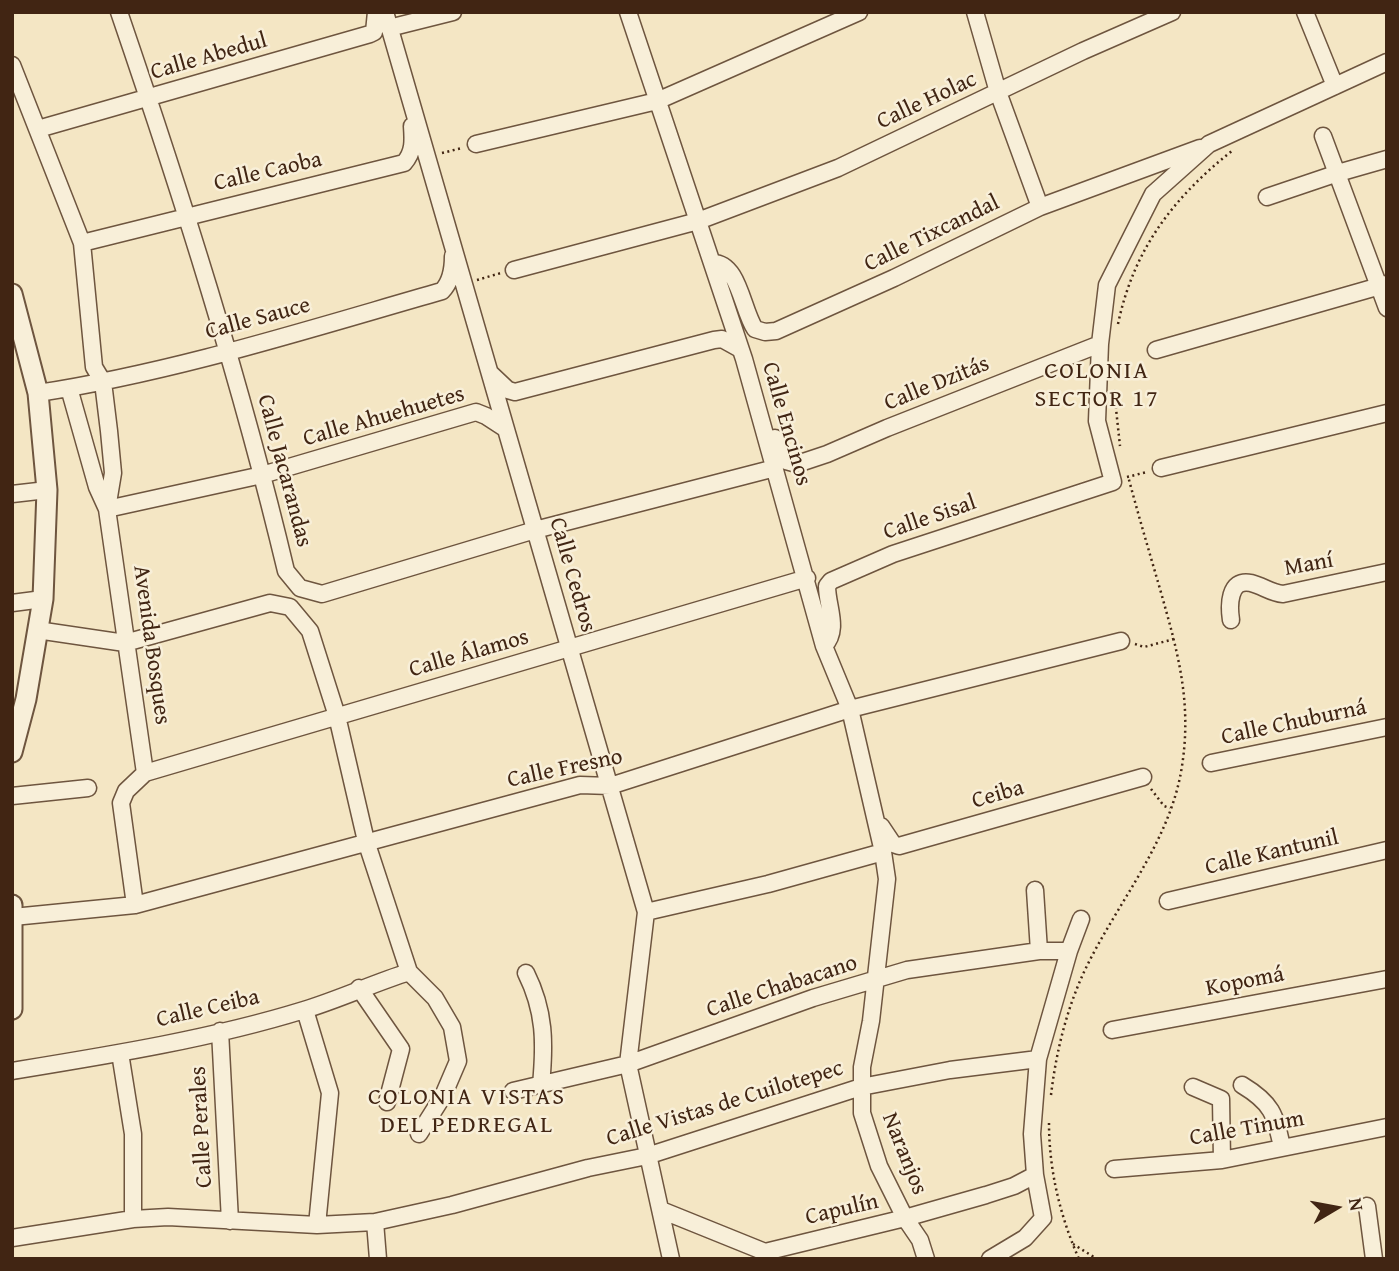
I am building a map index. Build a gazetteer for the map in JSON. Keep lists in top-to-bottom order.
{
  "streets": {
    "street": [
      "Calle Abedul",
      "Calle Holac",
      "Calle Caoba",
      "Calle Tixcandal",
      "Calle Sauce",
      "Calle Dzitás",
      "Calle Ahuehuetes",
      "Calle Encinos",
      "Calle Jacarandas",
      "Calle Sisal",
      "Maní",
      "Calle Cedros",
      "Avenida Bosques",
      "Calle Álamos",
      "Calle Chuburná",
      "Calle Fresno",
      "Ceiba",
      "Calle Kantunil",
      "Kopomá",
      "Calle Chabacano",
      "Calle Ceiba",
      "Calle Vistas de Cuilotepec",
      "Calle Perales",
      "Calle Tinum",
      "Naranjos",
      "Capulín"
    ]
  },
  "crossings": [
    ["Calle Abedul", "Calle Jacarandas"],
    ["Calle Holac", "Calle Encinos"],
    ["Calle Caoba", "Calle Jacarandas"],
    ["Calle Caoba", "Calle Cedros"],
    ["Calle Tixcandal", "Calle Encinos"],
    ["Calle Sauce", "Calle Jacarandas"],
    ["Calle Sauce", "Calle Cedros"],
    ["Calle Sauce", "Avenida Bosques"],
    ["Calle Ahuehuetes", "Calle Encinos"],
    ["Calle Ahuehuetes", "Calle Jacarandas"],
    ["Calle Ahuehuetes", "Calle Cedros"],
    ["Calle Ahuehuetes", "Avenida Bosques"],
    ["Calle Encinos", "Calle Jacarandas"],
    ["Calle Encinos", "Calle Sisal"],
    ["Calle Encinos", "Calle Álamos"],
    ["Calle Encinos", "Calle Fresno"],
    ["Calle Encinos", "Ceiba"],
    ["Calle Encinos", "Naranjos"],
    ["Calle Jacarandas", "Calle Cedros"],
    ["Calle Cedros", "Calle Álamos"],
    ["Calle Cedros", "Calle Fresno"],
    ["Calle Cedros", "Calle Chabacano"],
    ["Calle Cedros", "Calle Vistas de Cuilotepec"],
    ["Calle Cedros", "Capulín"],
    ["Avenida Bosques", "Calle Álamos"],
    ["Calle Chabacano", "Naranjos"],
    ["Calle Ceiba", "Calle Perales"],
    ["Calle Vistas de Cuilotepec", "Calle Perales"],
    ["Calle Vistas de Cuilotepec", "Naranjos"],
    ["Naranjos", "Capulín"]
  ],
  "districts": ["COLONIA SECTOR 17", "COLONIA VISTAS DEL PEDREGAL"],
  "north": "right"
}
